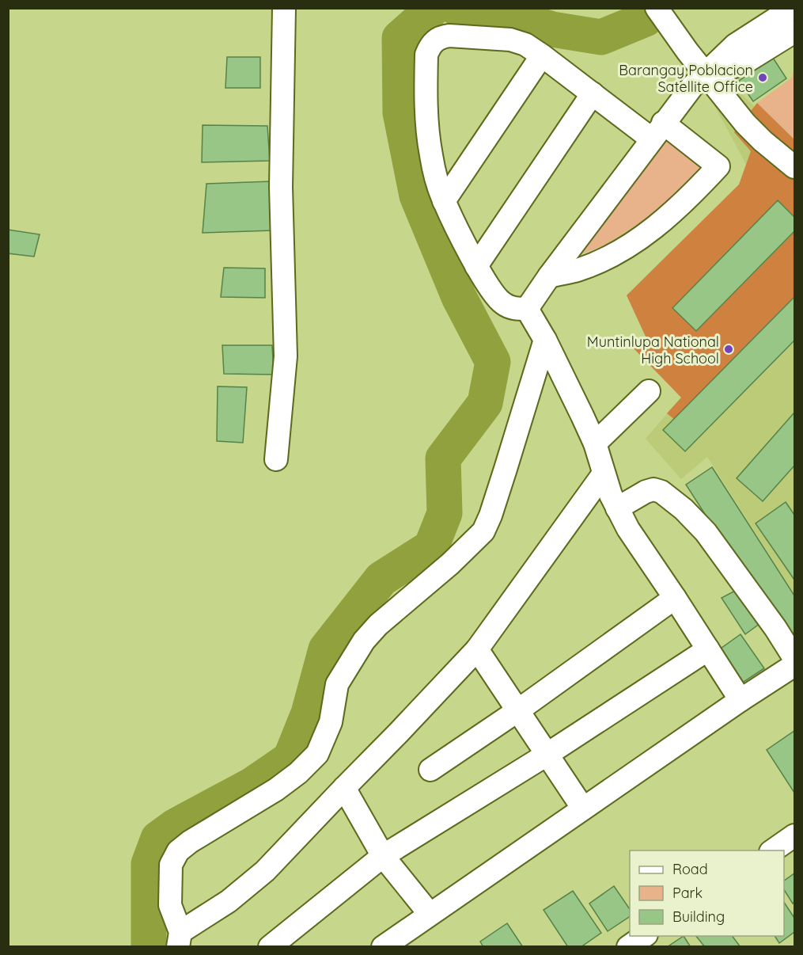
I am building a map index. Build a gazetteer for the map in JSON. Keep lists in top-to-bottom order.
{
  "places": ["Barangay Poblacion Satellite Office", "Muntinlupa National High School"],
  "legend": ["Road", "Park", "Building"]
}
